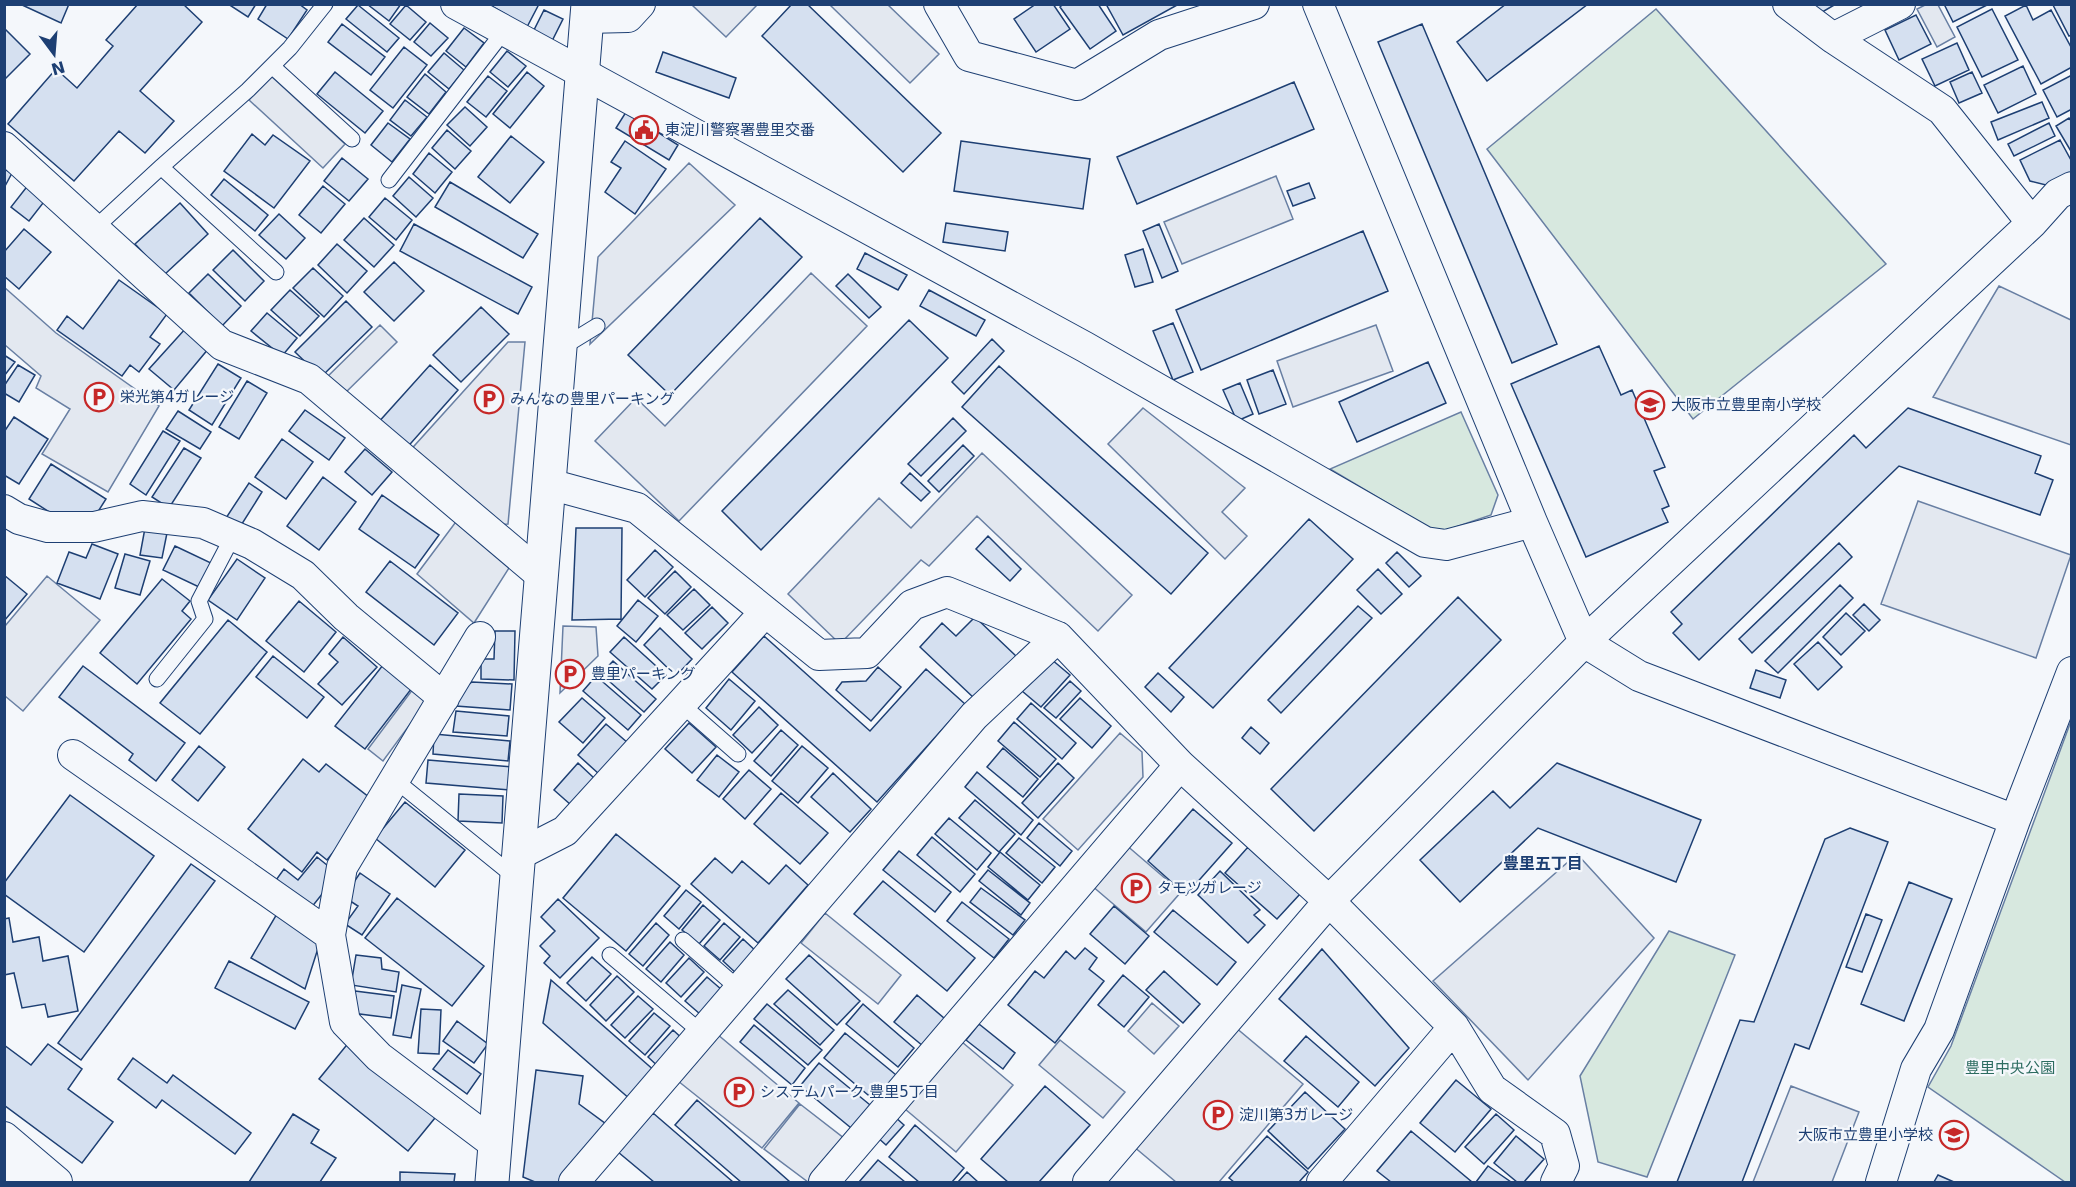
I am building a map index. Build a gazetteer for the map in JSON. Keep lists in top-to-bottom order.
{
  "districts": ["豊里五丁目"],
  "parks": ["豊里中央公園"],
  "places": {
    "public building": ["東淀川警察署豊里交番"],
    "parking": [
      "栄光第4ガレージ",
      "みんなの豊里パーキング",
      "豊里パーキング",
      "タモツガレージ",
      "システムパーク 豊里5丁目",
      "淀川第3ガレージ"
    ],
    "school or university": ["大阪市立豊里南小学校", "大阪市立豊里小学校"]
  },
  "north": "bottom"
}
